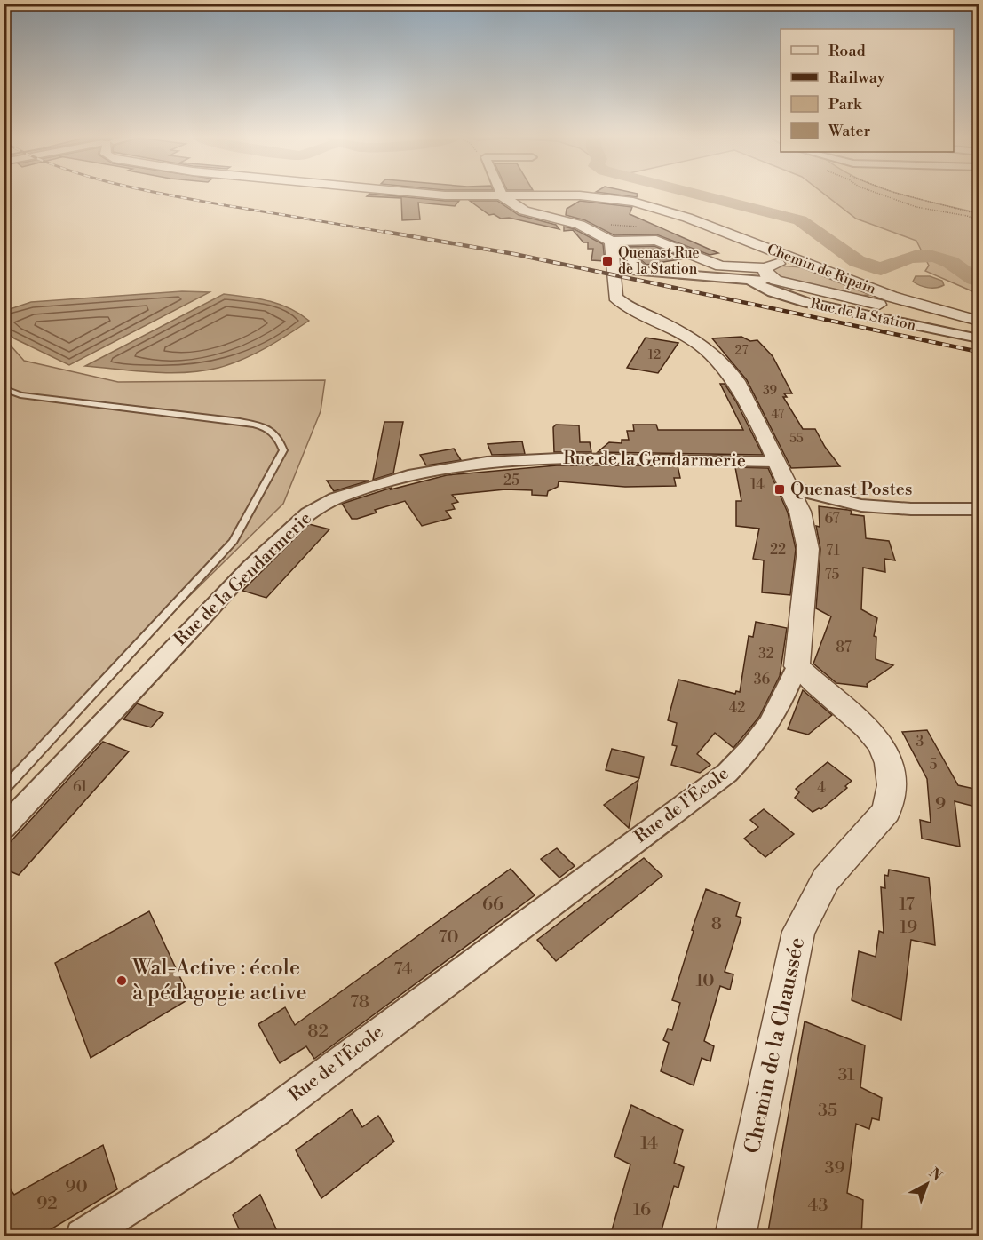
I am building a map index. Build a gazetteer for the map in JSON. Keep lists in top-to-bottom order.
{
  "streets": {
    "street": [
      "Chemin de Ripain",
      "Rue de la Station",
      "Rue de la Gendarmerie",
      "Rue de l'École",
      "Chemin de la Chaussée"
    ]
  },
  "crossings": [
    ["Chemin de Ripain", "Rue de la Station"],
    ["Rue de la Station", "Rue de l'École"],
    ["Rue de la Gendarmerie", "Rue de l'École"],
    ["Rue de l'École", "Chemin de la Chaussée"]
  ],
  "places": {
    "transit": ["Quenast Rue de la Station", "Quenast Postes"],
    "other": ["Wal-Active : école à pédagogie active"]
  },
  "house_numbers": [
    "27",
    "12",
    "39",
    "47",
    "55",
    "25",
    "14",
    "67",
    "22",
    "71",
    "75",
    "87",
    "32",
    "36",
    "42",
    "3",
    "5",
    "61",
    "4",
    "9",
    "66",
    "17",
    "8",
    "19",
    "70",
    "74",
    "10",
    "78",
    "82",
    "31",
    "35",
    "14",
    "39",
    "90",
    "92",
    "43",
    "16"
  ],
  "legend": [
    "Road",
    "Railway",
    "Park",
    "Water"
  ],
  "north": "top right"
}
